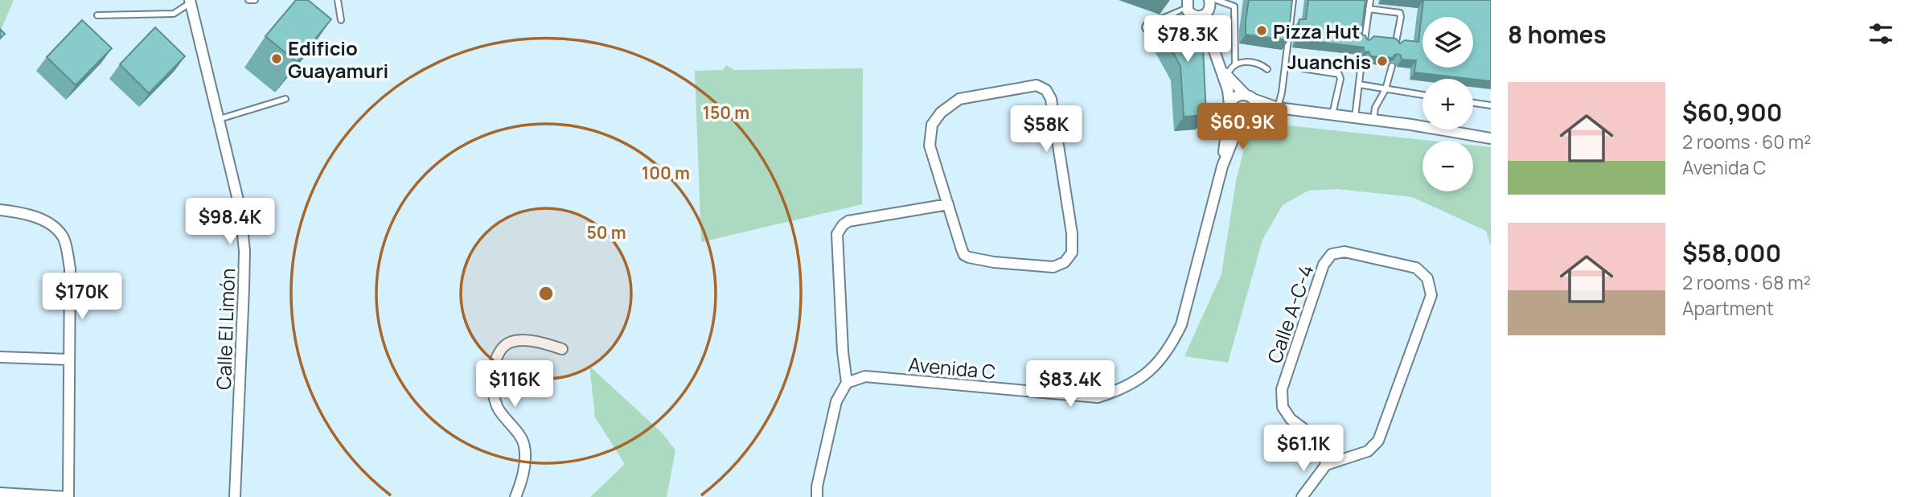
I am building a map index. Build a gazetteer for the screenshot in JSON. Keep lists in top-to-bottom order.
{
  "streets": {
    "street": ["Calle A-C-4", "Calle El Limón", "Avenida C"]
  },
  "places": ["Pizza Hut", "Edificio Guayamuri", "Juanchis"],
  "page": {
    "heading": "8 homes",
    "price": [
      "$78.3K",
      "$60.9K",
      "$58K",
      "$98.4K",
      "$170K",
      "$116K",
      "$83.4K",
      "$61.1K"
    ],
    "map_buttons": ["+", "−"],
    "list": [
      {
        "name": "$60,900",
        "note": "2 rooms · 60 m² · Avenida C"
      },
      {
        "name": "$58,000",
        "note": "2 rooms · 68 m² · Apartment"
      }
    ]
  },
  "rings": ["150 m", "100 m", "50 m"]
}
